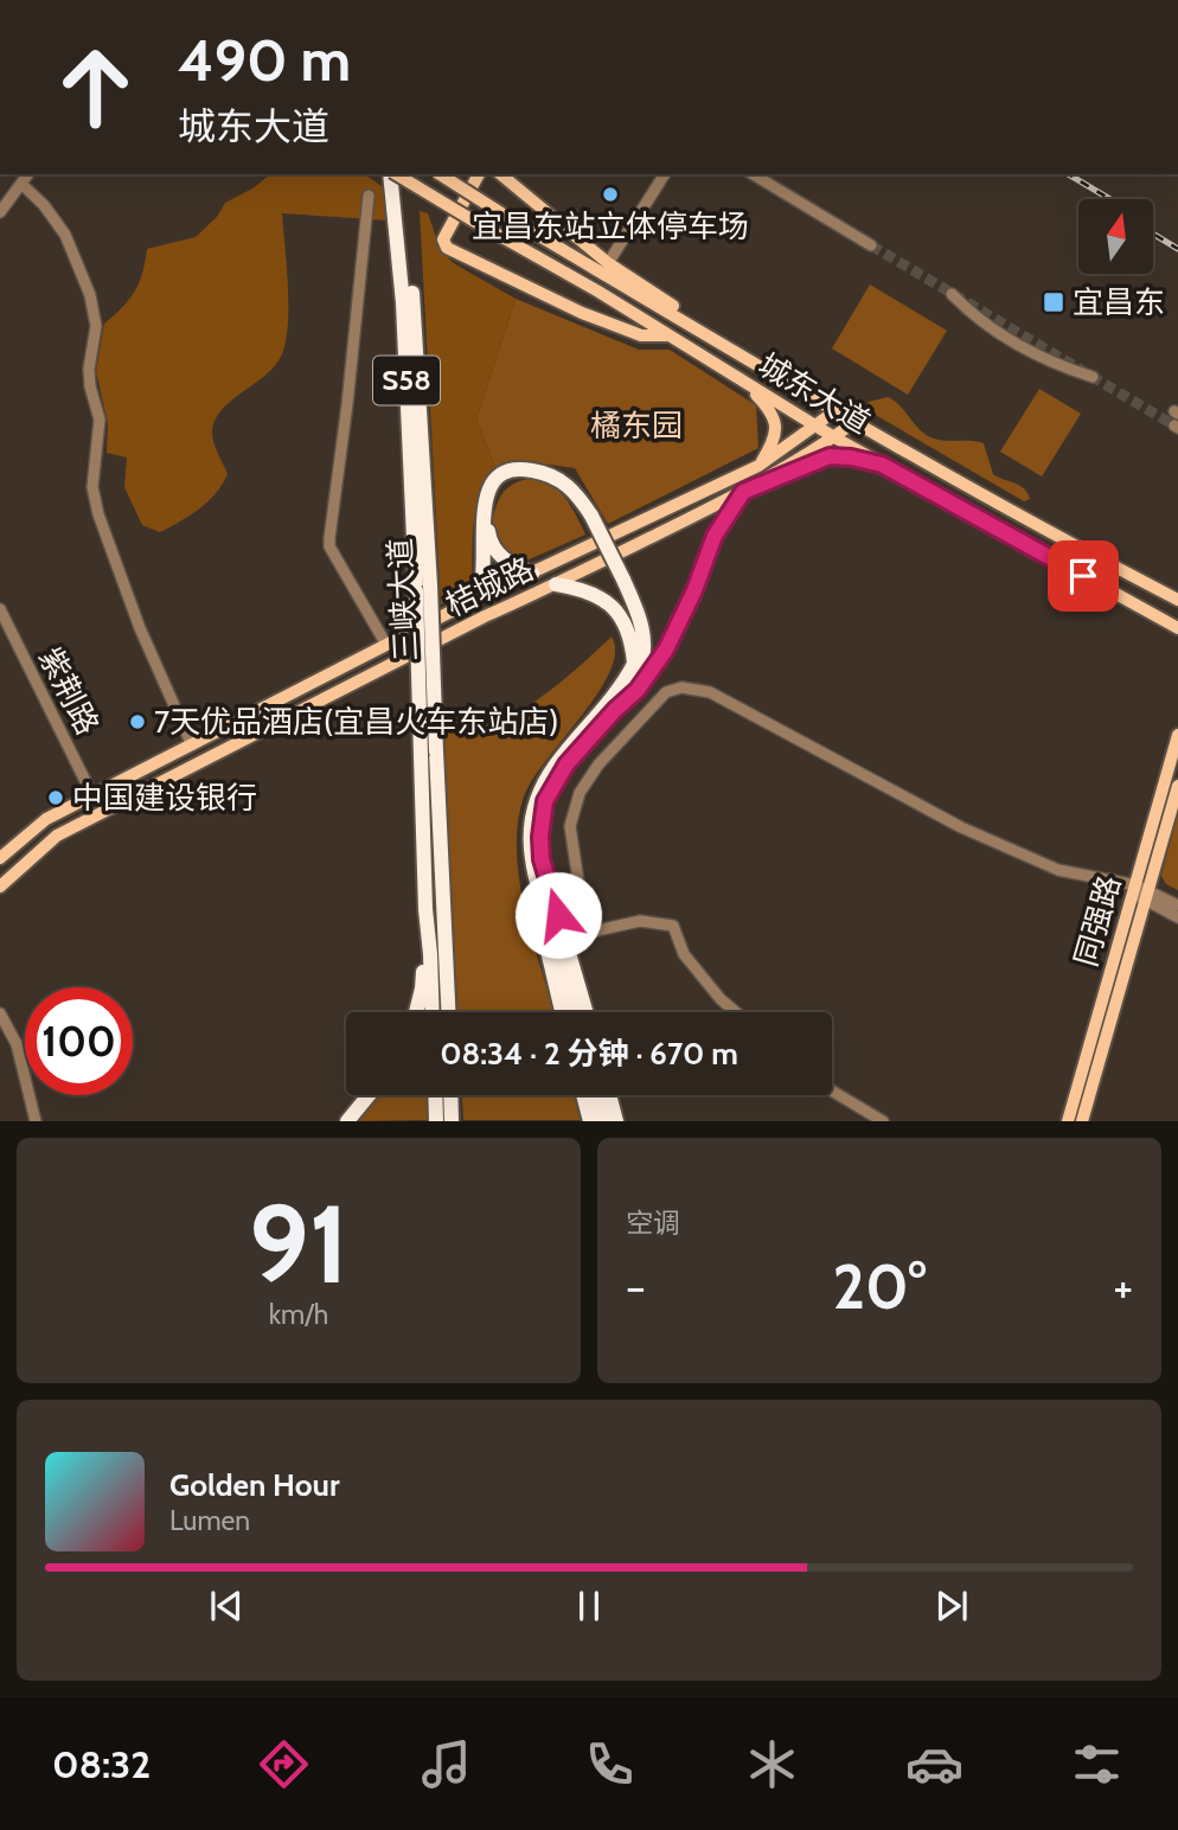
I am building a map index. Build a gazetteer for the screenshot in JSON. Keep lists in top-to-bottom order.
{
  "streets": {
    "highway": ["S58", "三峡大道"],
    "main road": ["城东大道", "桔城路", "同强路"],
    "street": ["紫荆路"]
  },
  "crossings": [
    ["城东大道", "桔城路"],
    ["桔城路", "紫荆路"]
  ],
  "parks": ["橘东园"],
  "places": {
    "other": ["宜昌东站立体停车场", "7天优品酒店(宜昌火车东站店)", "中国建设银行"],
    "transit": ["宜昌东"]
  },
  "north": "top",
  "page": {
    "turn": ["490 m", "城东大道"],
    "limit": "100",
    "trip": "08:34 · 2 分钟 · 670 m",
    "tile": [
      ["91", "km/h"],
      "空调"
    ],
    "heat": ["−", "20°", "+"],
    "song": ["Golden Hour", "Lumen"],
    "tabs": "08:32"
  }
}
